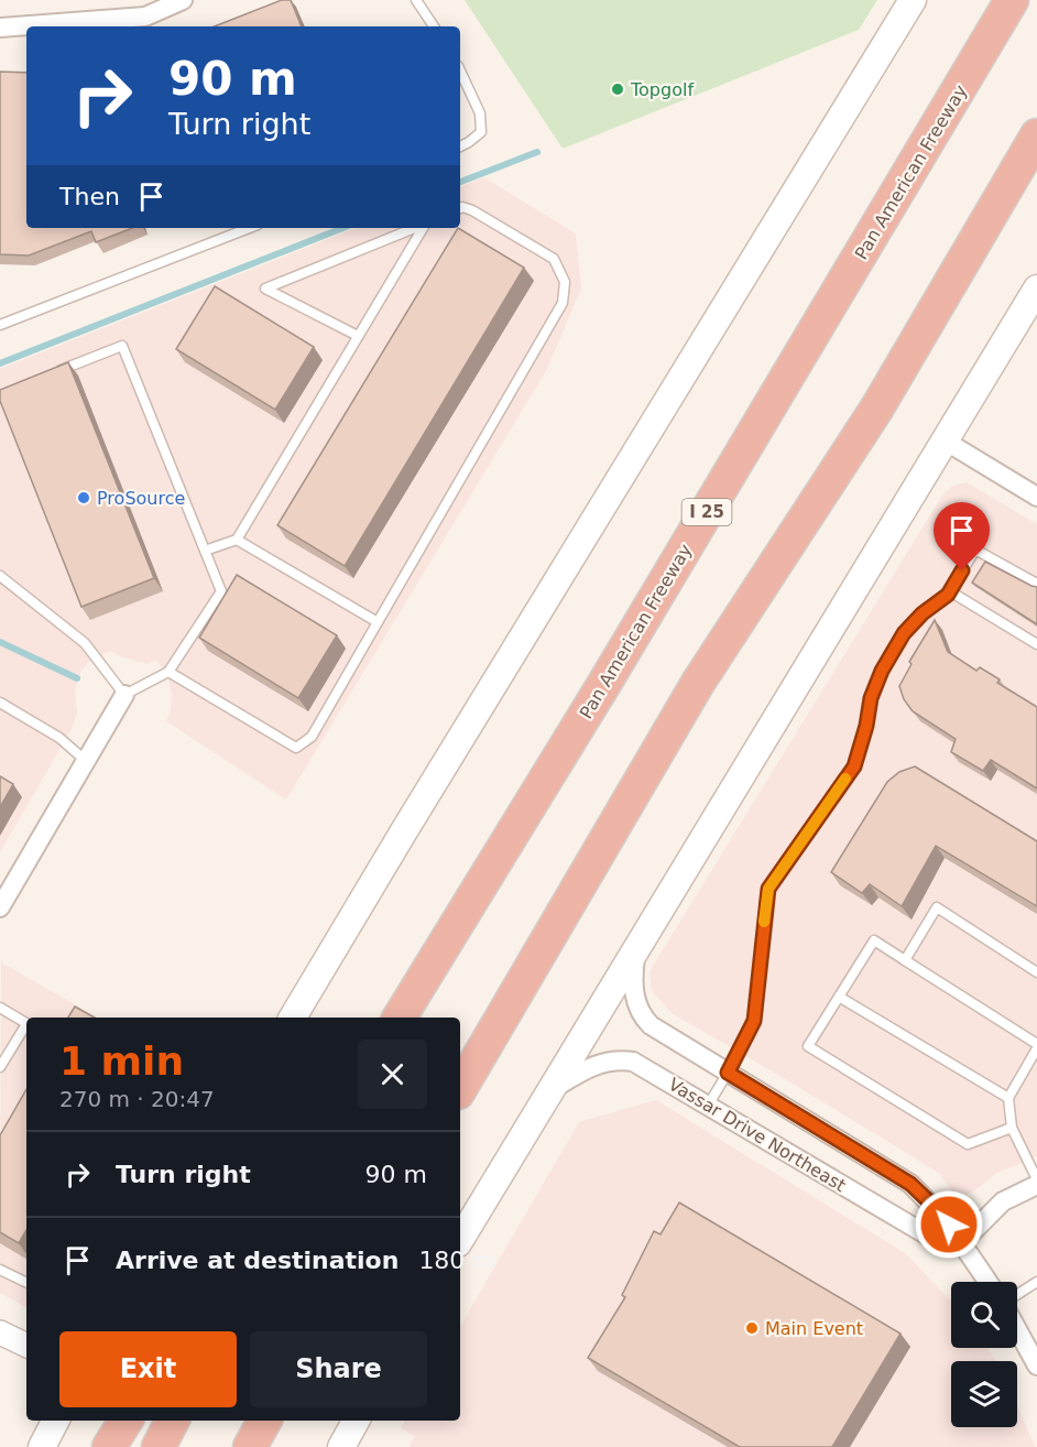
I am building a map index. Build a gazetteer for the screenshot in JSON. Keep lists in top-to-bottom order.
{
  "streets": {
    "highway": ["Pan American Freeway", "I 25"],
    "street": ["Vassar Drive Northeast"]
  },
  "places": ["Topgolf", "ProSource", "Main Event"],
  "page": {
    "turn": ["90 m", "Turn right"],
    "then": "Then",
    "heading": ["1 min", "270 m · 20:47"],
    "list": [
      {
        "name": "Turn right",
        "value": "90 m"
      },
      {
        "name": "Arrive at destination",
        "value": "180 m"
      }
    ],
    "buttons": ["Exit", "Share"]
  }
}
